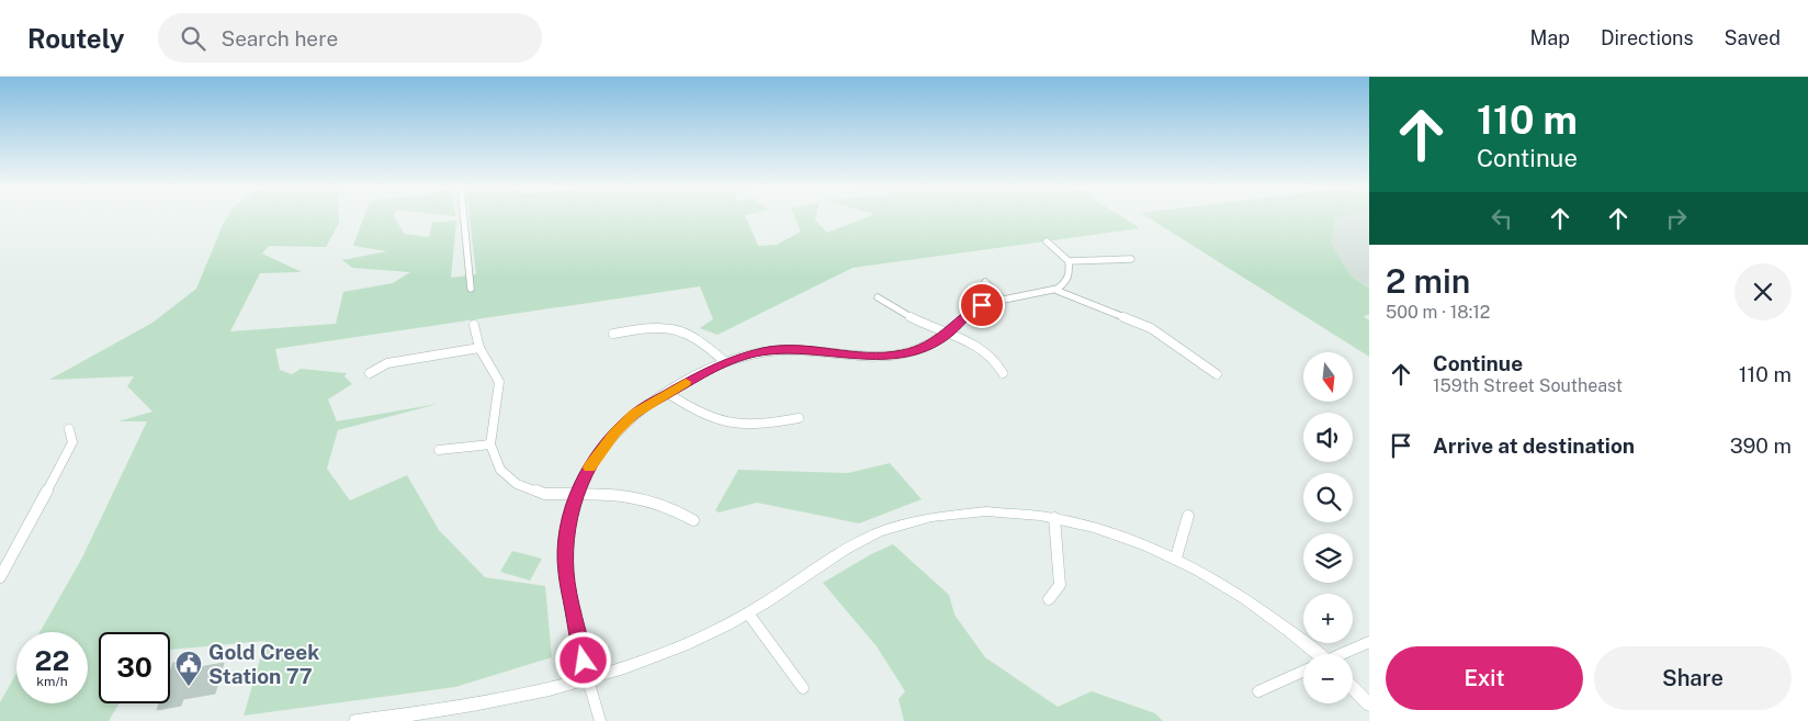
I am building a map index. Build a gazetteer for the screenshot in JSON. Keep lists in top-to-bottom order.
{
  "places": {
    "public building": ["Gold Creek Station 77"]
  },
  "north": "bottom",
  "page": {
    "header": "Routely",
    "search": "Search here",
    "nav": ["Map", "Directions", "Saved"],
    "turn": ["110 m", "Continue"],
    "heading": ["2 min", "500 m · 18:12"],
    "list": [
      {
        "name": "Continue",
        "note": "159th Street Southeast",
        "value": "110 m"
      },
      {
        "name": "Arrive at destination",
        "value": "390 m"
      }
    ],
    "map_buttons": ["+", "−"],
    "speed": "22 km/h",
    "limit": "30",
    "buttons": ["Exit", "Share"]
  }
}
